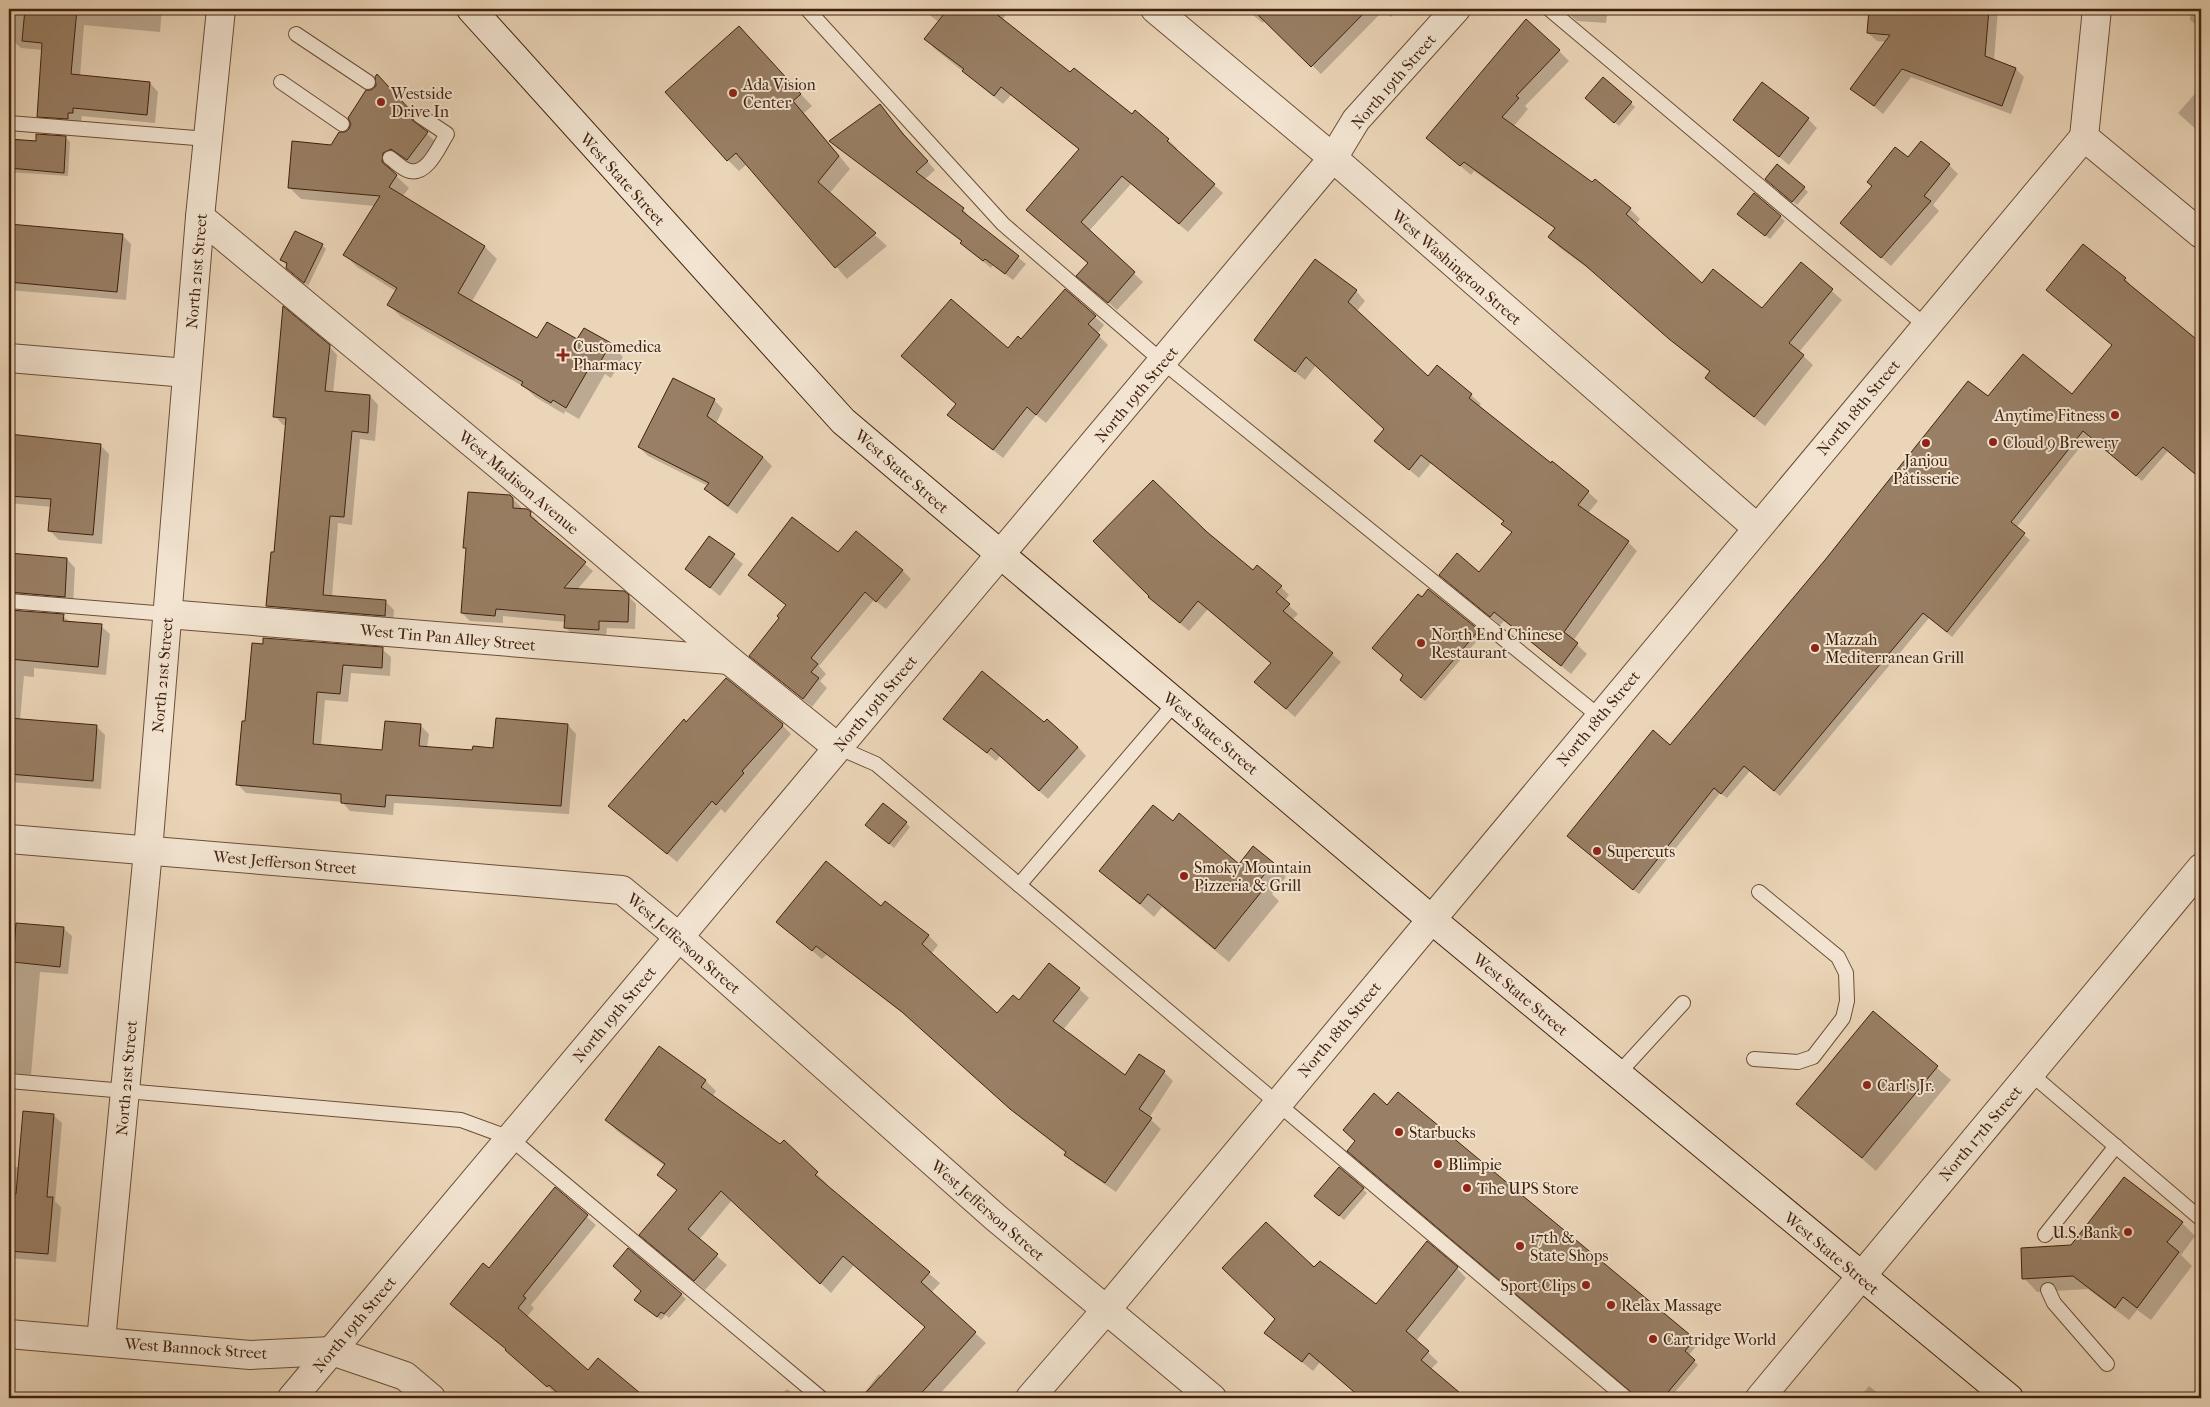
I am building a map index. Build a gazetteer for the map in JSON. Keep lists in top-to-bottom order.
{
  "streets": {
    "street": [
      "North 19th Street",
      "West State Street",
      "West Washington Street",
      "North 21st Street",
      "North 18th Street",
      "West Madison Avenue",
      "West Tin Pan Alley Street",
      "West Jefferson Street",
      "North 17th Street",
      "West Bannock Street"
    ]
  },
  "crossings": [
    ["North 19th Street", "West State Street"],
    ["North 19th Street", "West Washington Street"],
    ["North 19th Street", "West Madison Avenue"],
    ["North 19th Street", "West Jefferson Street"],
    ["North 19th Street", "West Bannock Street"],
    ["West State Street", "North 18th Street"],
    ["West State Street", "North 17th Street"],
    ["West Washington Street", "North 18th Street"],
    ["North 21st Street", "West Madison Avenue"],
    ["North 21st Street", "West Tin Pan Alley Street"],
    ["North 21st Street", "West Jefferson Street"],
    ["North 21st Street", "West Bannock Street"],
    ["North 18th Street", "West Jefferson Street"],
    ["West Madison Avenue", "West Tin Pan Alley Street"]
  ],
  "places": {
    "other": [
      "Ada Vision Center",
      "Westside Drive In",
      "Anytime Fitness",
      "Cloud 9 Brewery",
      "Janjou Pâtisserie",
      "North End Chinese Restaurant",
      "Mazzah Mediterranean Grill",
      "Supercuts",
      "Smoky Mountain Pizzeria & Grill",
      "Carl's Jr.",
      "Starbucks",
      "Blimpie",
      "The UPS Store",
      "U.S. Bank",
      "17th & State Shops",
      "Sport Clips",
      "Relax Massage",
      "Cartridge World"
    ],
    "health": ["Customedica Pharmacy"]
  }
}
